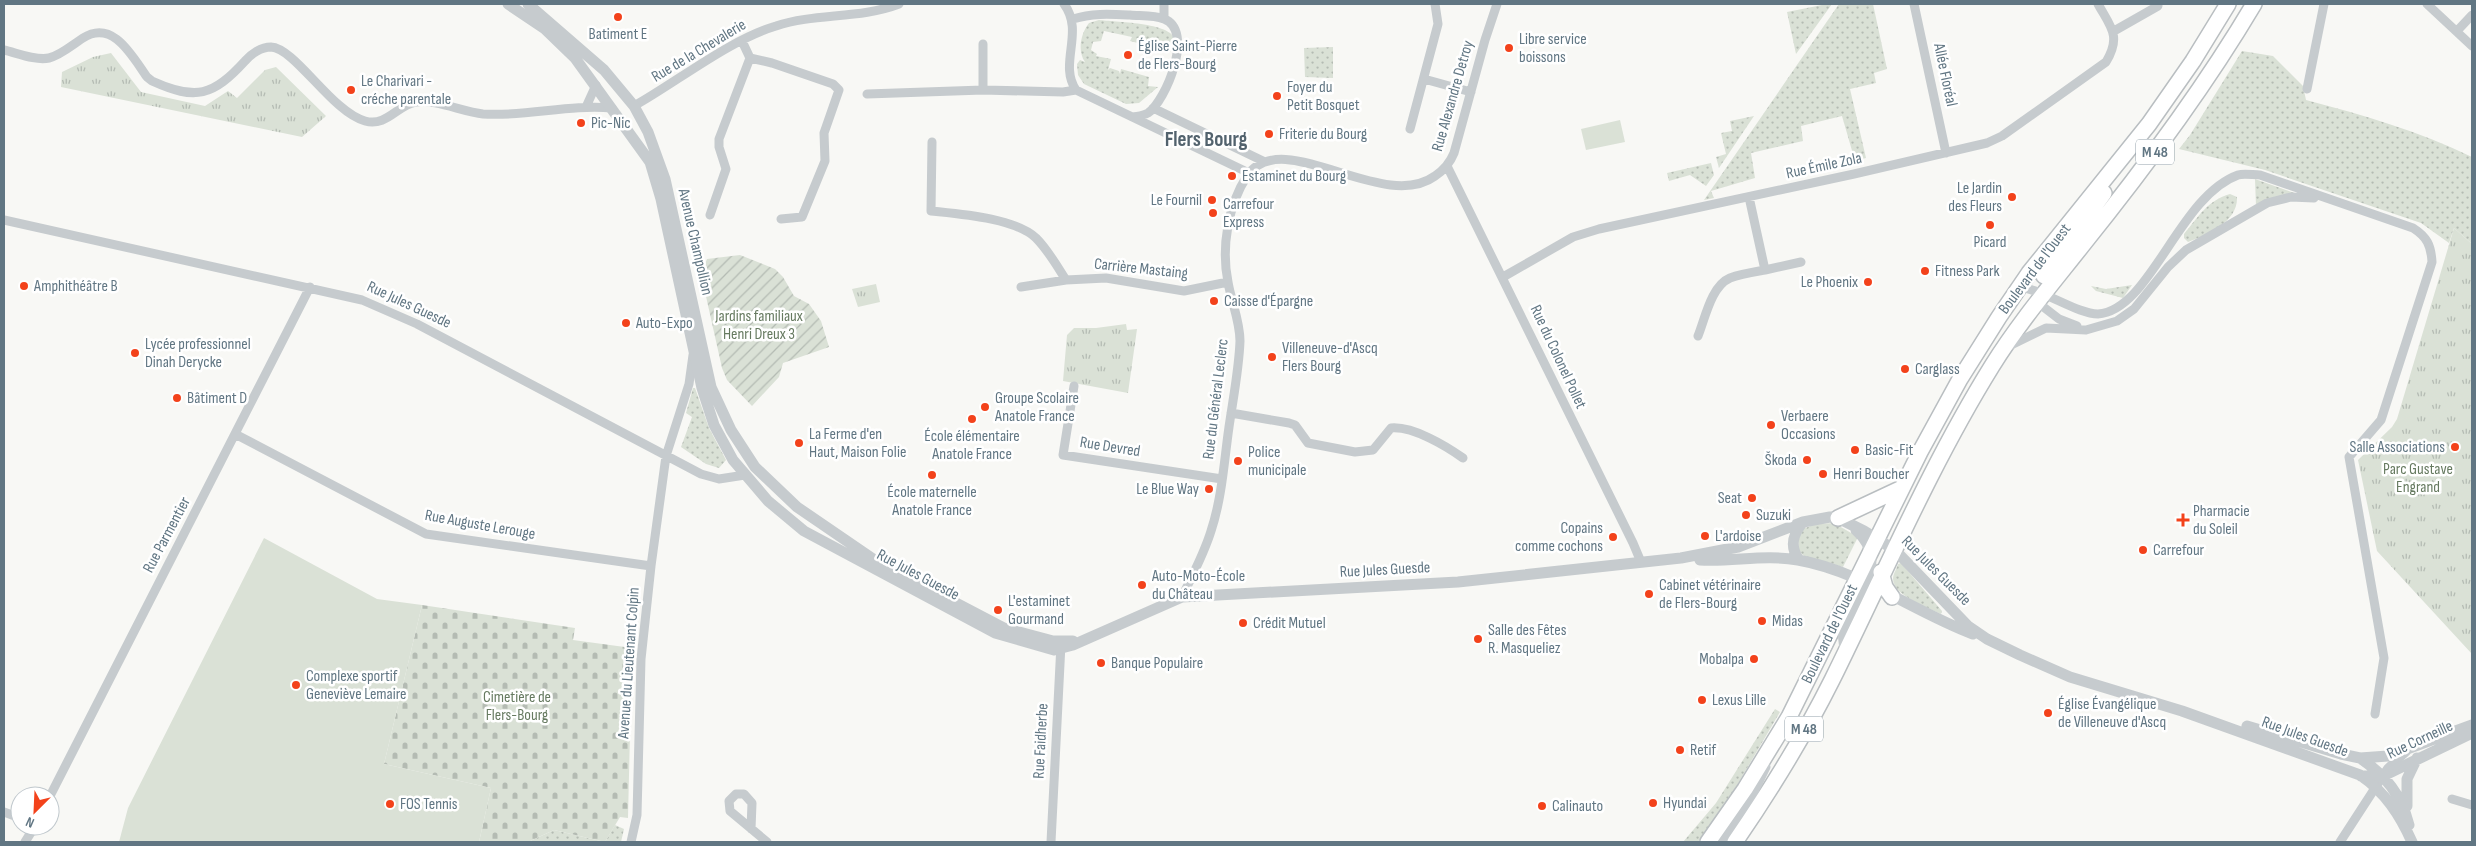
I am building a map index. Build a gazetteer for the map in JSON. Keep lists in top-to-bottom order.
{
  "streets": {
    "main road": ["M 48", "Boulevard de l'Ouest"],
    "street": [
      "Rue de la Chevalerie",
      "Allée Floréal",
      "Rue Alexandre Detroy",
      "Rue Émile Zola",
      "Avenue Champollion",
      "Carrière Mastaing",
      "Rue Jules Guesde",
      "Rue du Colonel Pollet",
      "Rue du Général Leclerc",
      "Rue Devred",
      "Rue Auguste Lerouge",
      "Rue Parmentier",
      "Avenue du Lieutenant Colpin",
      "Rue Corneille",
      "Rue Faidherbe"
    ]
  },
  "crossings": [
    ["Rue de la Chevalerie", "Avenue Champollion"],
    ["Allée Floréal", "Rue Émile Zola"],
    ["Rue Alexandre Detroy", "Rue du Colonel Pollet"],
    ["M 48", "Boulevard de l'Ouest"],
    ["M 48", "Rue Jules Guesde"],
    ["Rue Émile Zola", "Rue du Colonel Pollet"],
    ["Avenue Champollion", "Rue Jules Guesde"],
    ["Avenue Champollion", "Avenue du Lieutenant Colpin"],
    ["Carrière Mastaing", "Rue du Général Leclerc"],
    ["Boulevard de l'Ouest", "Rue Jules Guesde"],
    ["Rue Jules Guesde", "Rue du Colonel Pollet"],
    ["Rue Jules Guesde", "Rue du Général Leclerc"],
    ["Rue Jules Guesde", "Rue Parmentier"],
    ["Rue Jules Guesde", "Avenue du Lieutenant Colpin"],
    ["Rue Jules Guesde", "Rue Corneille"],
    ["Rue Jules Guesde", "Rue Faidherbe"],
    ["Rue du Général Leclerc", "Rue Devred"],
    ["Rue Auguste Lerouge", "Rue Parmentier"],
    ["Rue Auguste Lerouge", "Avenue du Lieutenant Colpin"]
  ],
  "districts": ["Flers Bourg"],
  "parks": ["Jardins familiaux Henri Dreux 3", "Parc Gustave Engrand", "Cimetière de Flers-Bourg"],
  "places": {
    "other": [
      "Batiment E",
      "Libre service boissons",
      "Église Saint-Pierre de Flers-Bourg",
      "Le Charivari - créche parentale",
      "Foyer du Petit Bosquet",
      "Pic-Nic",
      "Friterie du Bourg",
      "Estaminet du Bourg",
      "Le Jardin des Fleurs",
      "Le Fournil",
      "Carrefour Express",
      "Picard",
      "Fitness Park",
      "Le Phoenix",
      "Amphithéâtre B",
      "Caisse d'Épargne",
      "Auto-Expo",
      "Lycée professionnel Dinah Derycke",
      "Villeneuve-d'Ascq Flers Bourg",
      "Carglass",
      "Bâtiment D",
      "Groupe Scolaire Anatole France",
      "École élémentaire Anatole France",
      "Verbaere Occasions",
      "La Ferme d'en Haut, Maison Folie",
      "Salle Associations",
      "Basic-Fit",
      "Škoda",
      "Police municipale",
      "Henri Boucher",
      "École maternelle Anatole France",
      "Le Blue Way",
      "Seat",
      "Suzuki",
      "L'ardoise",
      "Copains comme cochons",
      "Carrefour",
      "Auto-Moto-École du Château",
      "Cabinet vétérinaire de Flers-Bourg",
      "L'estaminet Gourmand",
      "Midas",
      "Crédit Mutuel",
      "Salle des Fêtes R. Masqueliez",
      "Mobalpa",
      "Banque Populaire",
      "Complexe sportif Geneviève Lemaire",
      "Lexus Lille",
      "Église Évangélique de Villeneuve d'Ascq",
      "Retif",
      "Hyundai",
      "FOS Tennis",
      "Calinauto"
    ],
    "health": ["Pharmacie du Soleil"]
  },
  "north": "bottom left"
}
